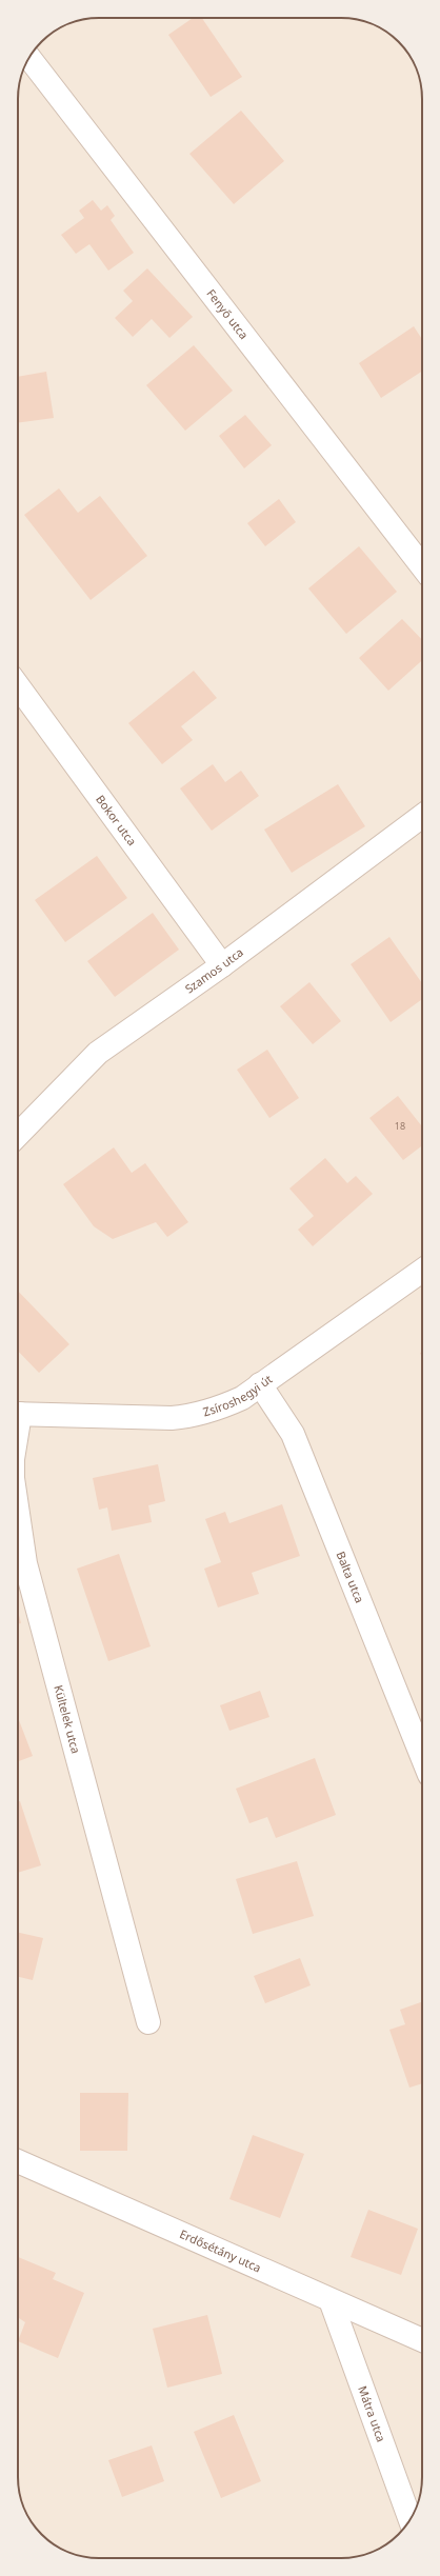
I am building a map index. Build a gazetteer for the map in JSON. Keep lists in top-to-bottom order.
{
  "streets": {
    "street": [
      "Fenyő utca",
      "Bokor utca",
      "Szamos utca",
      "Zsíroshegyi út",
      "Balta utca",
      "Kültelek utca",
      "Erdősétány utca",
      "Mátra utca"
    ]
  },
  "crossings": [
    ["Bokor utca", "Szamos utca"],
    ["Zsíroshegyi út", "Balta utca"],
    ["Erdősétány utca", "Mátra utca"]
  ],
  "house_numbers": ["18"]
}
